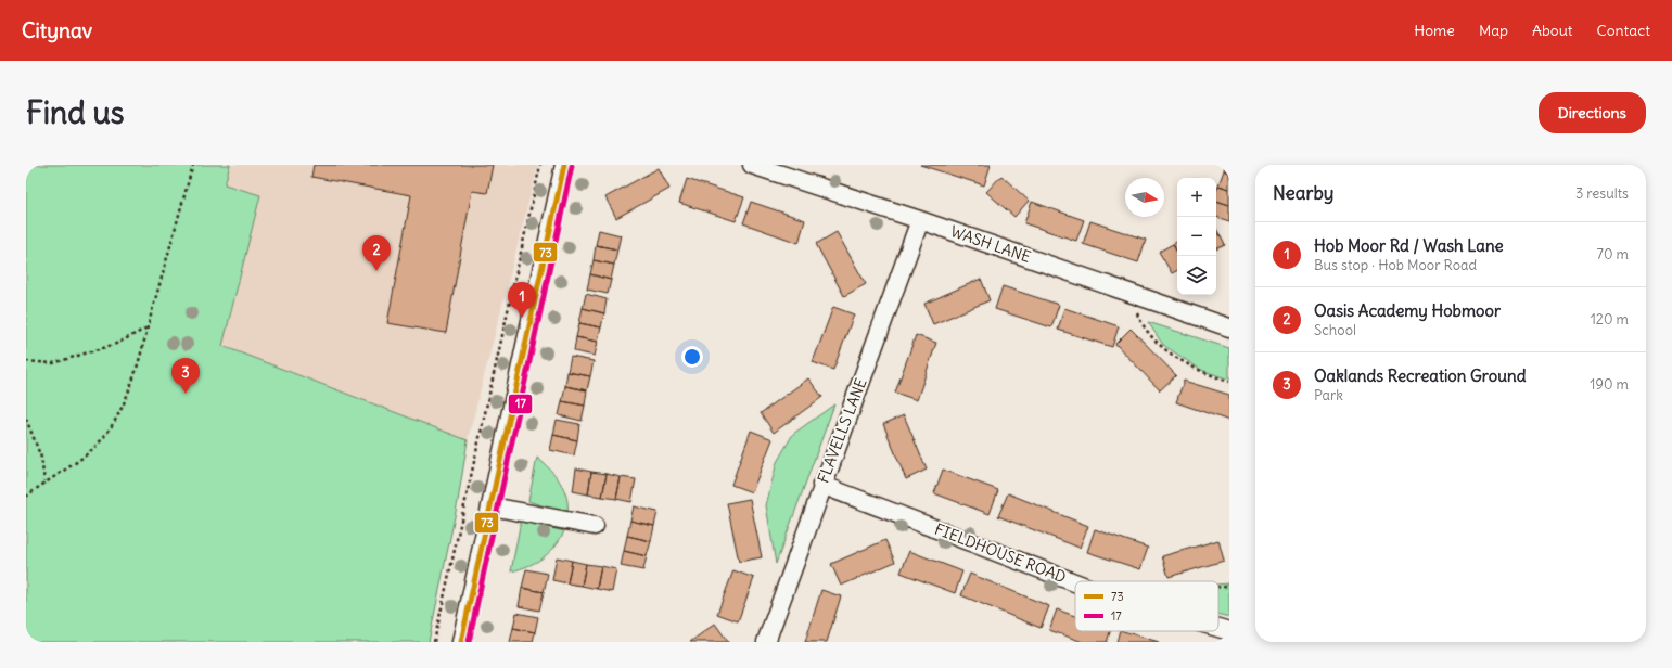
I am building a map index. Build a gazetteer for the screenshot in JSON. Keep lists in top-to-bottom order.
{
  "streets": {
    "street": ["WASH LANE", "FLAVELLS LANE", "FIELDHOUSE ROAD"]
  },
  "crossings": [
    ["WASH LANE", "FLAVELLS LANE"],
    ["FLAVELLS LANE", "FIELDHOUSE ROAD"]
  ],
  "lines": ["transit line 73", "transit line 17"],
  "legend": ["73", "17"],
  "north": "right",
  "page": {
    "header": "Citynav",
    "nav": [
      "Home",
      "Map",
      "About",
      "Contact"
    ],
    "buttons": "Directions",
    "title": "Find us",
    "heading": ["Nearby", "3 results"],
    "map_buttons": ["+", "−"],
    "list": [
      {
        "mark": "1",
        "name": "Hob Moor Rd / Wash Lane",
        "note": "Bus stop · Hob Moor Road",
        "value": "70 m"
      },
      {
        "mark": "2",
        "name": "Oasis Academy Hobmoor",
        "note": "School",
        "value": "120 m"
      },
      {
        "mark": "3",
        "name": "Oaklands Recreation Ground",
        "note": "Park",
        "value": "190 m"
      }
    ],
    "pins": ["2", "1", "3"]
  }
}
